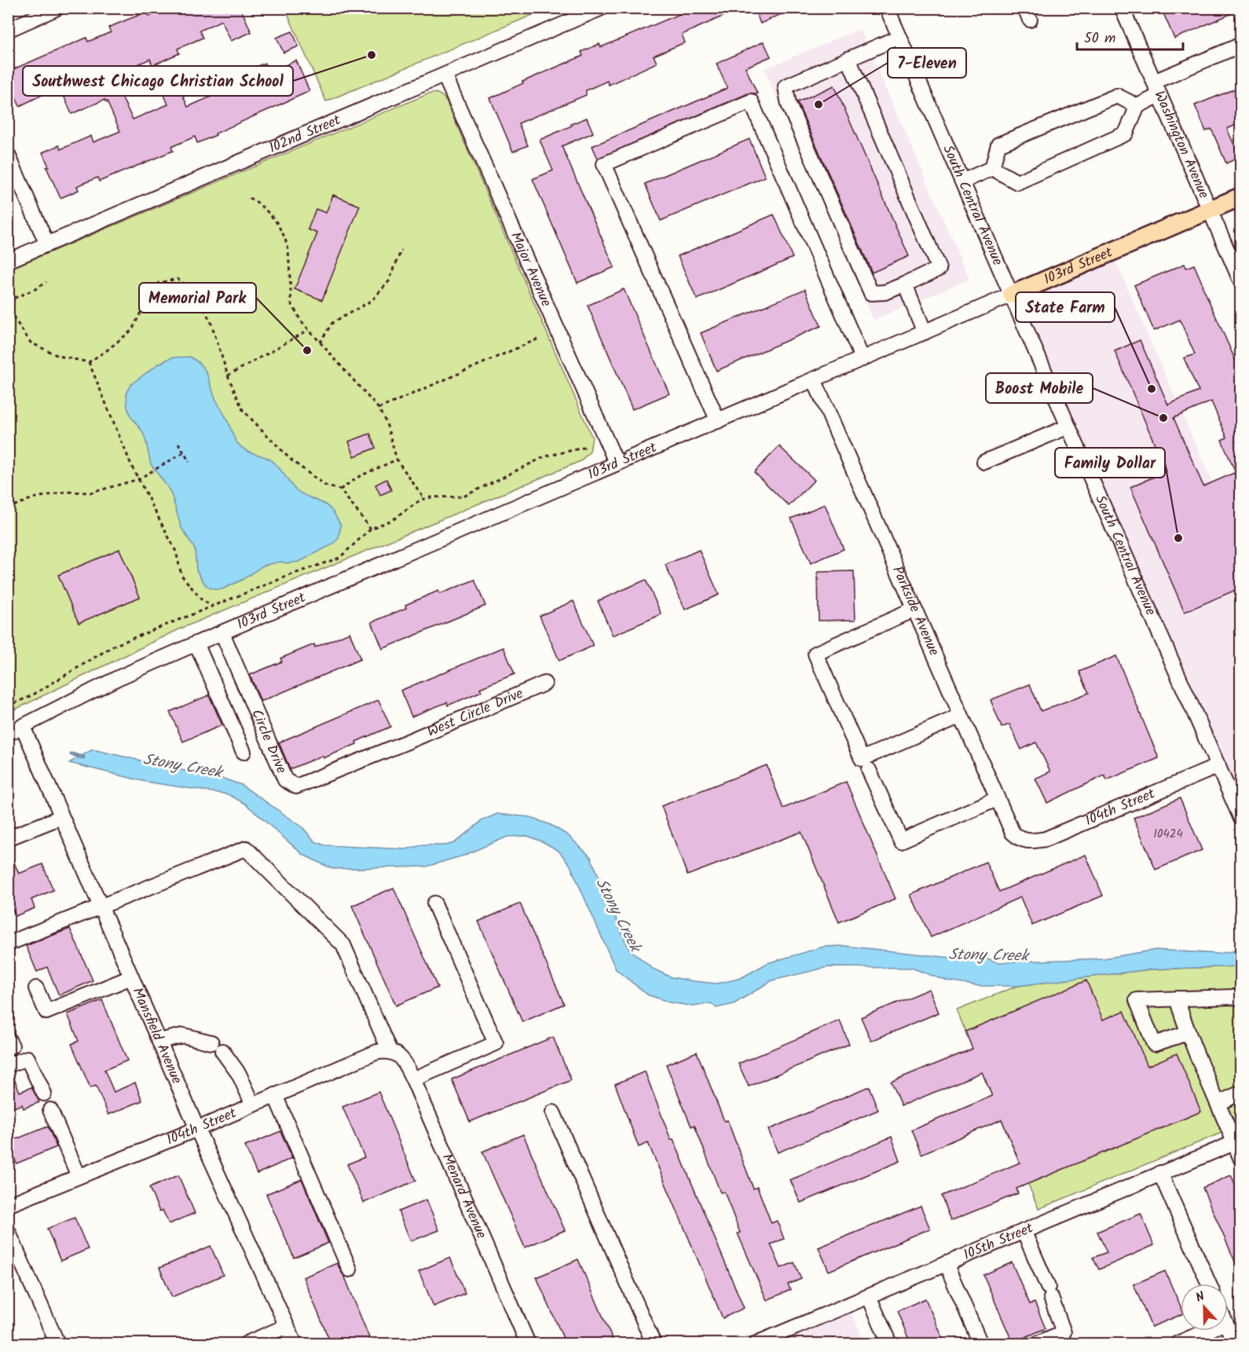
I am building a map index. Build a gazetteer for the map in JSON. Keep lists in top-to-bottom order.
{
  "streets": {
    "main road": ["103rd Street"],
    "street": [
      "102nd Street",
      "Washington Avenue",
      "South Central Avenue",
      "Major Avenue",
      "Parkside Avenue",
      "West Circle Drive",
      "Circle Drive",
      "104th Street",
      "Mansfield Avenue",
      "Menard Avenue",
      "105th Street"
    ]
  },
  "crossings": [
    ["102nd Street", "Major Avenue"],
    ["Washington Avenue", "103rd Street"],
    ["South Central Avenue", "103rd Street"],
    ["South Central Avenue", "104th Street"],
    ["103rd Street", "Major Avenue"],
    ["103rd Street", "Parkside Avenue"],
    ["103rd Street", "Circle Drive"],
    ["103rd Street", "Mansfield Avenue"],
    ["Parkside Avenue", "104th Street"],
    ["West Circle Drive", "Circle Drive"],
    ["104th Street", "Mansfield Avenue"],
    ["104th Street", "Menard Avenue"],
    ["Mansfield Avenue", "Menard Avenue"]
  ],
  "water": ["Stony Creek"],
  "places": [
    "Southwest Chicago Christian School",
    "7-Eleven",
    "Memorial Park",
    "State Farm",
    "Boost Mobile",
    "Family Dollar"
  ],
  "house_numbers": ["10424"],
  "scale_bar": "50 m",
  "north": "top"
}
